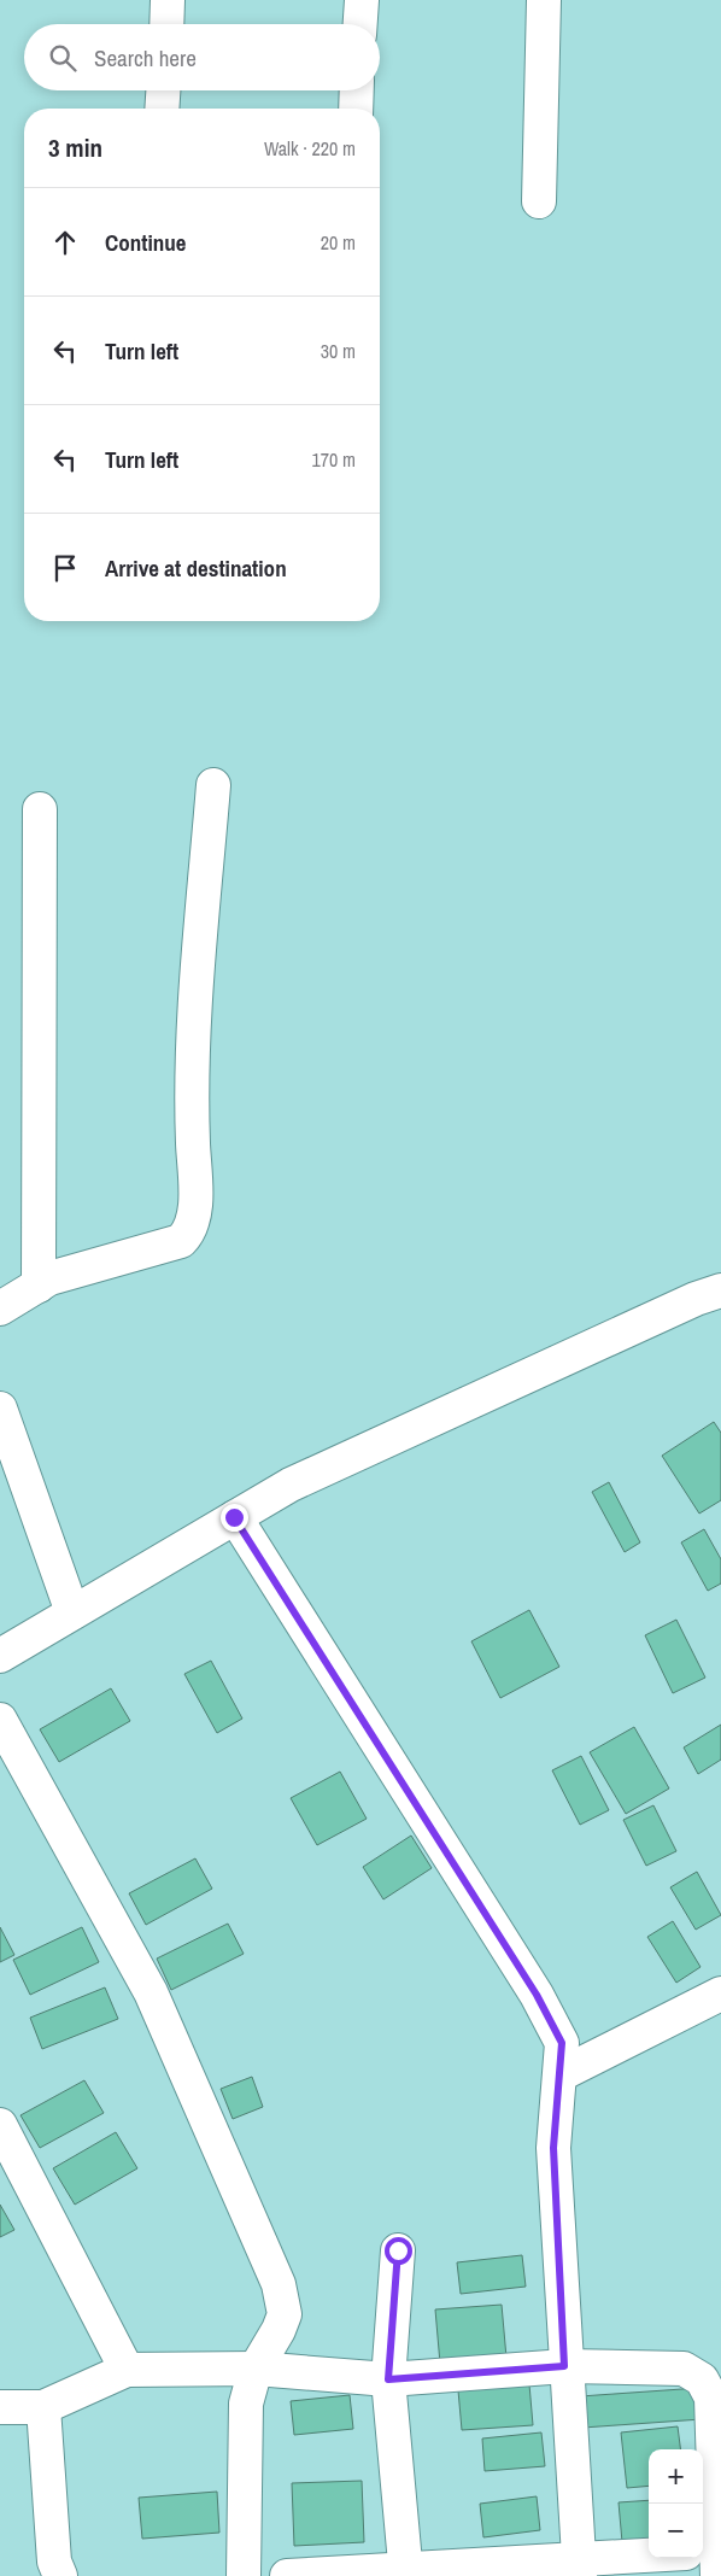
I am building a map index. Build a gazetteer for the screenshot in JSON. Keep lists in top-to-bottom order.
{
  "page": {
    "search": "Search here",
    "heading": ["3 min", "Walk · 220 m"],
    "list": [
      ["Continue", "20 m"],
      ["Turn left", "30 m"],
      ["Turn left", "170 m"],
      "Arrive at destination"
    ],
    "map_buttons": ["+", "−"]
  }
}
